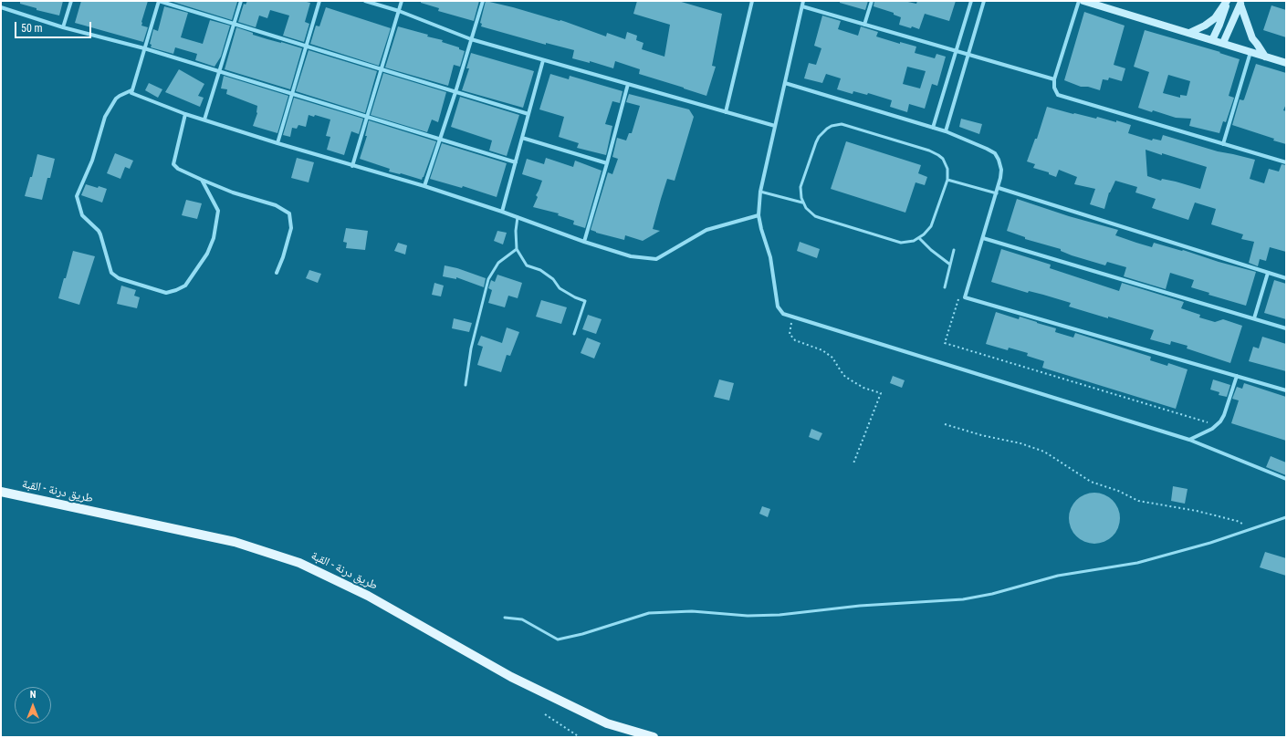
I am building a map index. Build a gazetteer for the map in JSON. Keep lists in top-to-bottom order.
{
  "streets": {
    "main road": ["طريق درنة - القبة"]
  },
  "scale_bar": "50 m",
  "north": "top"
}
